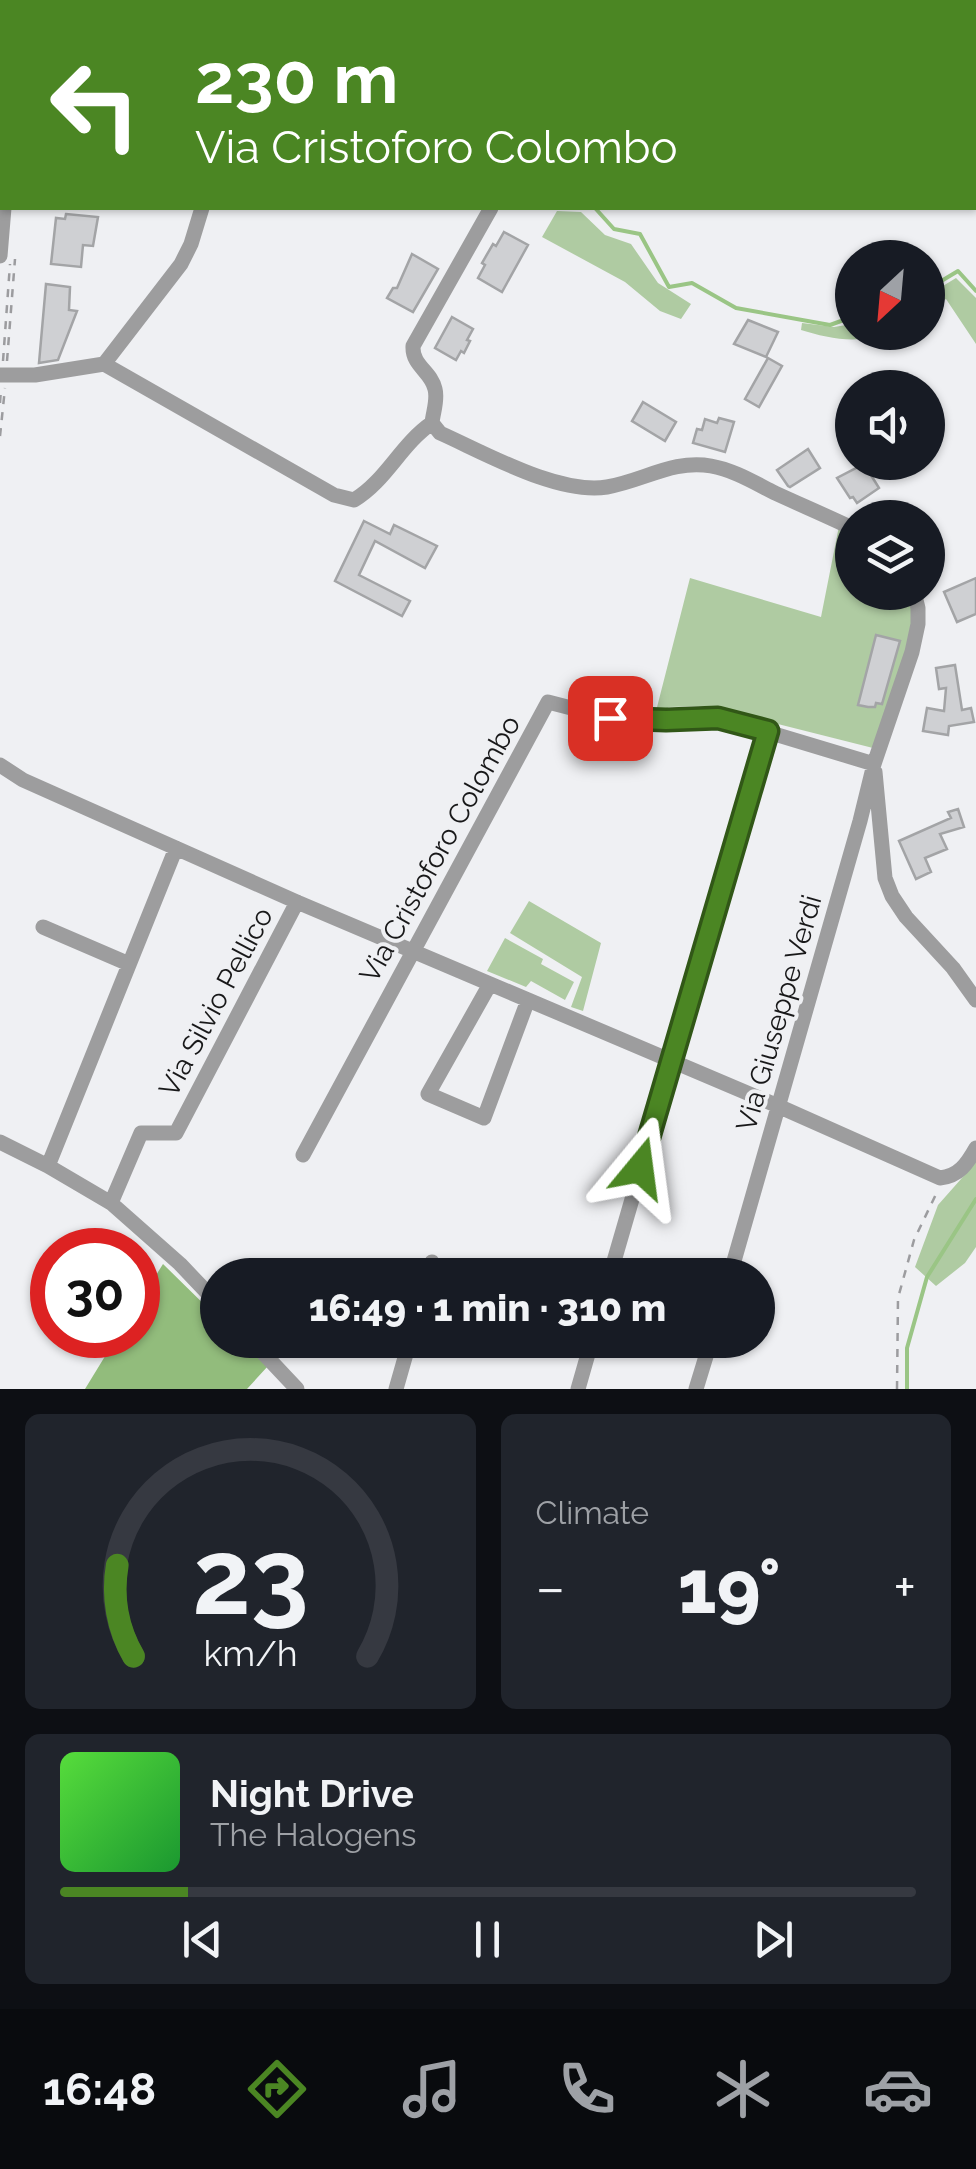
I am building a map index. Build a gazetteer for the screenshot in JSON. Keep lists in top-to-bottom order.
{
  "streets": {
    "street": ["Via Cristoforo Colombo", "Via Silvio Pellico", "Via Giuseppe Verdi"]
  },
  "crossings": [
    ["Via Cristoforo Colombo", "Via Giuseppe Verdi"]
  ],
  "north": "bottom left",
  "page": {
    "turn": ["230 m", "Via Cristoforo Colombo"],
    "limit": "30",
    "trip": "16:49 · 1 min · 310 m",
    "tile": "Climate",
    "heat": ["−", "19°", "+"],
    "song": ["Night Drive", "The Halogens"],
    "tabs": "16:48",
    "gauge": ["23", "km/h"]
  }
}
